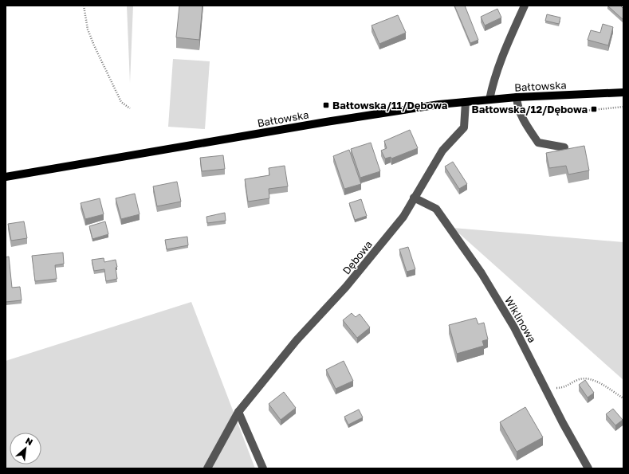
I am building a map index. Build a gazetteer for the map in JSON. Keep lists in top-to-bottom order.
{
  "streets": {
    "main road": ["Bałtowska"],
    "street": ["Dębowa", "Wiklinowa"]
  },
  "crossings": [
    ["Bałtowska", "Dębowa"],
    ["Dębowa", "Wiklinowa"]
  ],
  "places": {
    "transit": ["Bałtowska/11/Dębowa", "Bałtowska/12/Dębowa"]
  },
  "north": "top right"
}
